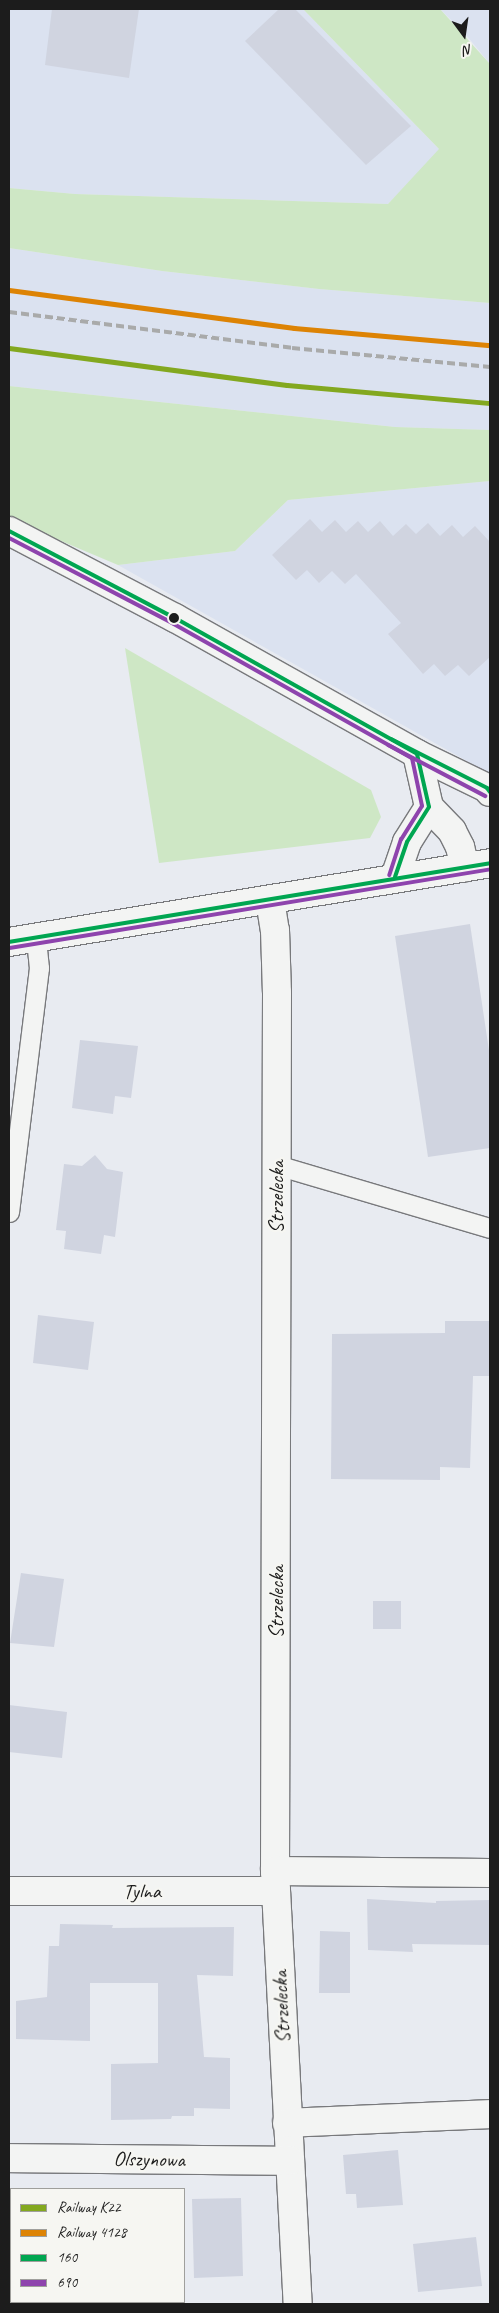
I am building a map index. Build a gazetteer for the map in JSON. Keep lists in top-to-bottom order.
{
  "streets": {
    "street": ["Strzelecka", "Tylna", "Olszynowa"]
  },
  "crossings": [
    ["Strzelecka", "Tylna"],
    ["Strzelecka", "Olszynowa"]
  ],
  "lines": [
    "rail line 4128",
    "rail line K22",
    "transit line 160",
    "transit line 690"
  ],
  "legend": [
    "Railway K22",
    "Railway 4128",
    "160",
    "690"
  ],
  "north": "bottom"
}
